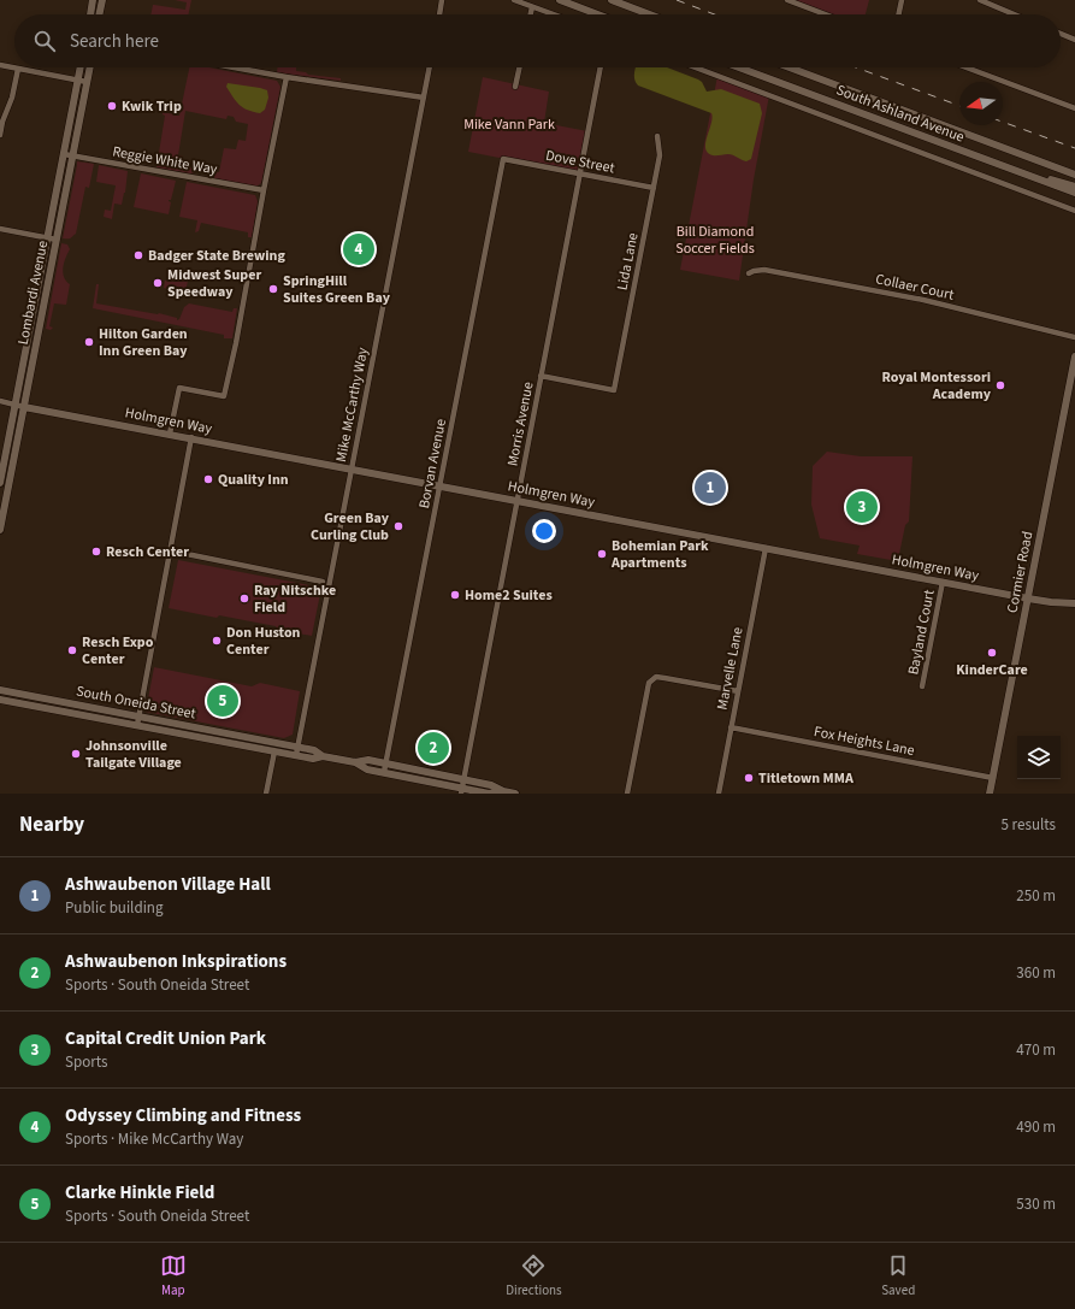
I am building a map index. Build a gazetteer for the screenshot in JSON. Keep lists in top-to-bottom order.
{
  "streets": {
    "street": [
      "South Ashland Avenue",
      "Reggie White Way",
      "Dove Street",
      "Lida Lane",
      "Collaer Court",
      "Lombardi Avenue",
      "Mike McCarthy Way",
      "Holmgren Way",
      "Morris Avenue",
      "Borvan Avenue",
      "Cormier Road",
      "Bayland Court",
      "Marvelle Lane",
      "South Oneida Street",
      "Fox Heights Lane"
    ]
  },
  "crossings": [
    ["Reggie White Way", "Lombardi Avenue"],
    ["Dove Street", "Lida Lane"],
    ["Dove Street", "Morris Avenue"],
    ["Dove Street", "Borvan Avenue"],
    ["Lida Lane", "Morris Avenue"],
    ["Lombardi Avenue", "Holmgren Way"],
    ["Mike McCarthy Way", "Holmgren Way"],
    ["Mike McCarthy Way", "South Oneida Street"],
    ["Holmgren Way", "Morris Avenue"],
    ["Holmgren Way", "Borvan Avenue"],
    ["Holmgren Way", "Cormier Road"],
    ["Holmgren Way", "Bayland Court"],
    ["Holmgren Way", "Marvelle Lane"],
    ["Morris Avenue", "South Oneida Street"],
    ["Borvan Avenue", "South Oneida Street"],
    ["Cormier Road", "Fox Heights Lane"],
    ["Marvelle Lane", "Fox Heights Lane"]
  ],
  "parks": ["Mike Vann Park", "Bill Diamond Soccer Fields"],
  "places": [
    "Kwik Trip",
    "Badger State Brewing",
    "Midwest Super Speedway",
    "SpringHill Suites Green Bay",
    "Hilton Garden Inn Green Bay",
    "Royal Montessori Academy",
    "Quality Inn",
    "Green Bay Curling Club",
    "Resch Center",
    "Bohemian Park Apartments",
    "Home2 Suites",
    "Ray Nitschke Field",
    "Don Huston Center",
    "Resch Expo Center",
    "KinderCare",
    "Johnsonville Tailgate Village",
    "Titletown MMA"
  ],
  "north": "left",
  "page": {
    "search": "Search here",
    "pins": [
      "4",
      "1",
      "3",
      "5",
      "2"
    ],
    "heading": ["Nearby", "5 results"],
    "list": [
      {
        "mark": "1",
        "name": "Ashwaubenon Village Hall",
        "note": "Public building",
        "value": "250 m"
      },
      {
        "mark": "2",
        "name": "Ashwaubenon Inkspirations",
        "note": "Sports · South Oneida Street",
        "value": "360 m"
      },
      {
        "mark": "3",
        "name": "Capital Credit Union Park",
        "note": "Sports",
        "value": "470 m"
      },
      {
        "mark": "4",
        "name": "Odyssey Climbing and Fitness",
        "note": "Sports · Mike McCarthy Way",
        "value": "490 m"
      },
      {
        "mark": "5",
        "name": "Clarke Hinkle Field",
        "note": "Sports · South Oneida Street",
        "value": "530 m"
      }
    ],
    "nav": ["Map", "Directions", "Saved"]
  }
}
